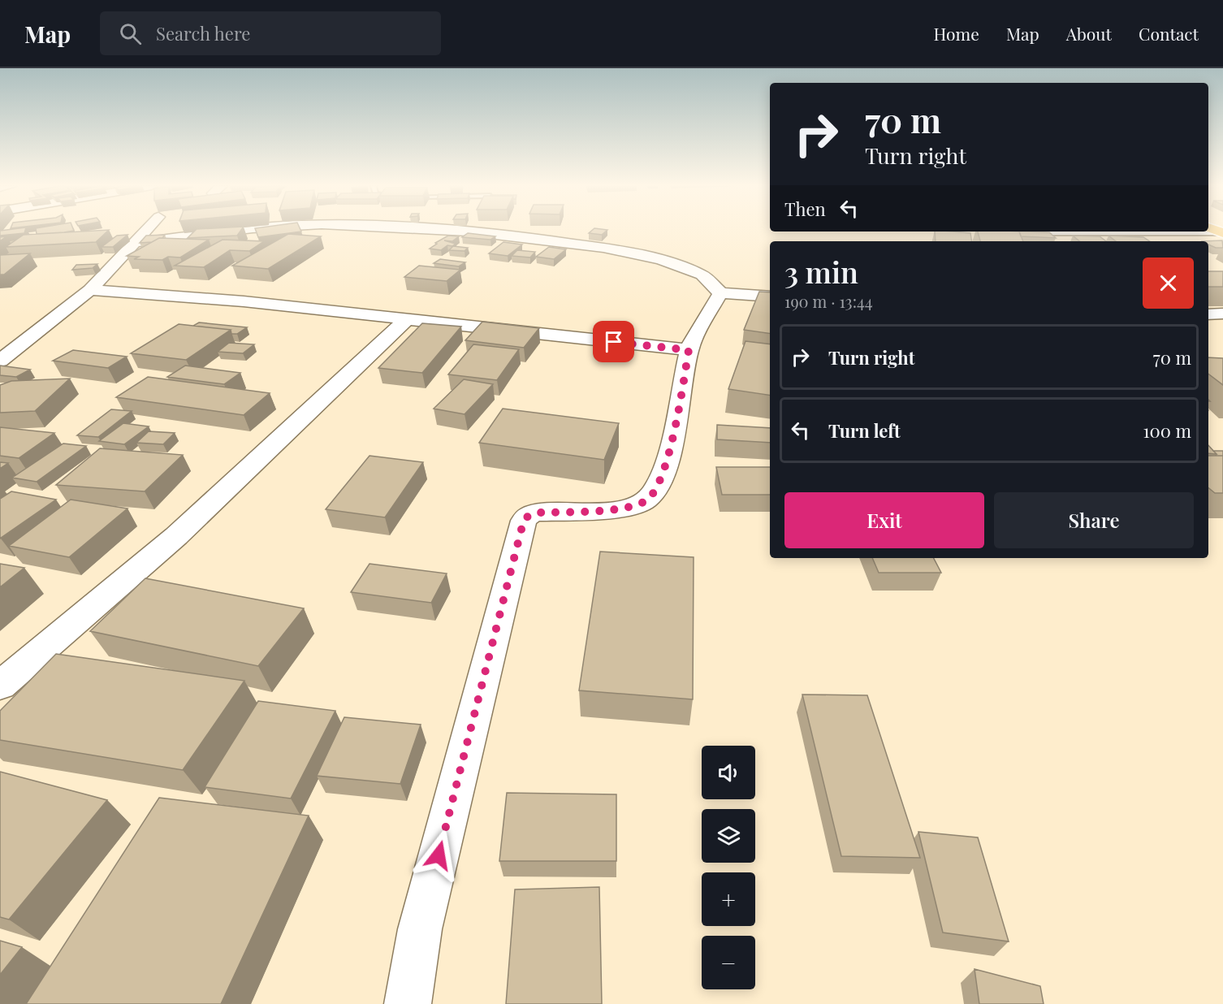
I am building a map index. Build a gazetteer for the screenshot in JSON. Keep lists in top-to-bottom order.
{
  "page": {
    "header": "Map",
    "search": "Search here",
    "nav": [
      "Home",
      "Map",
      "About",
      "Contact"
    ],
    "turn": ["70 m", "Turn right"],
    "then": "Then",
    "heading": ["3 min", "190 m · 13:44"],
    "list": [
      {
        "name": "Turn right",
        "value": "70 m"
      },
      {
        "name": "Turn left",
        "value": "100 m"
      }
    ],
    "buttons": ["Exit", "Share"],
    "map_buttons": ["+", "−"]
  }
}
